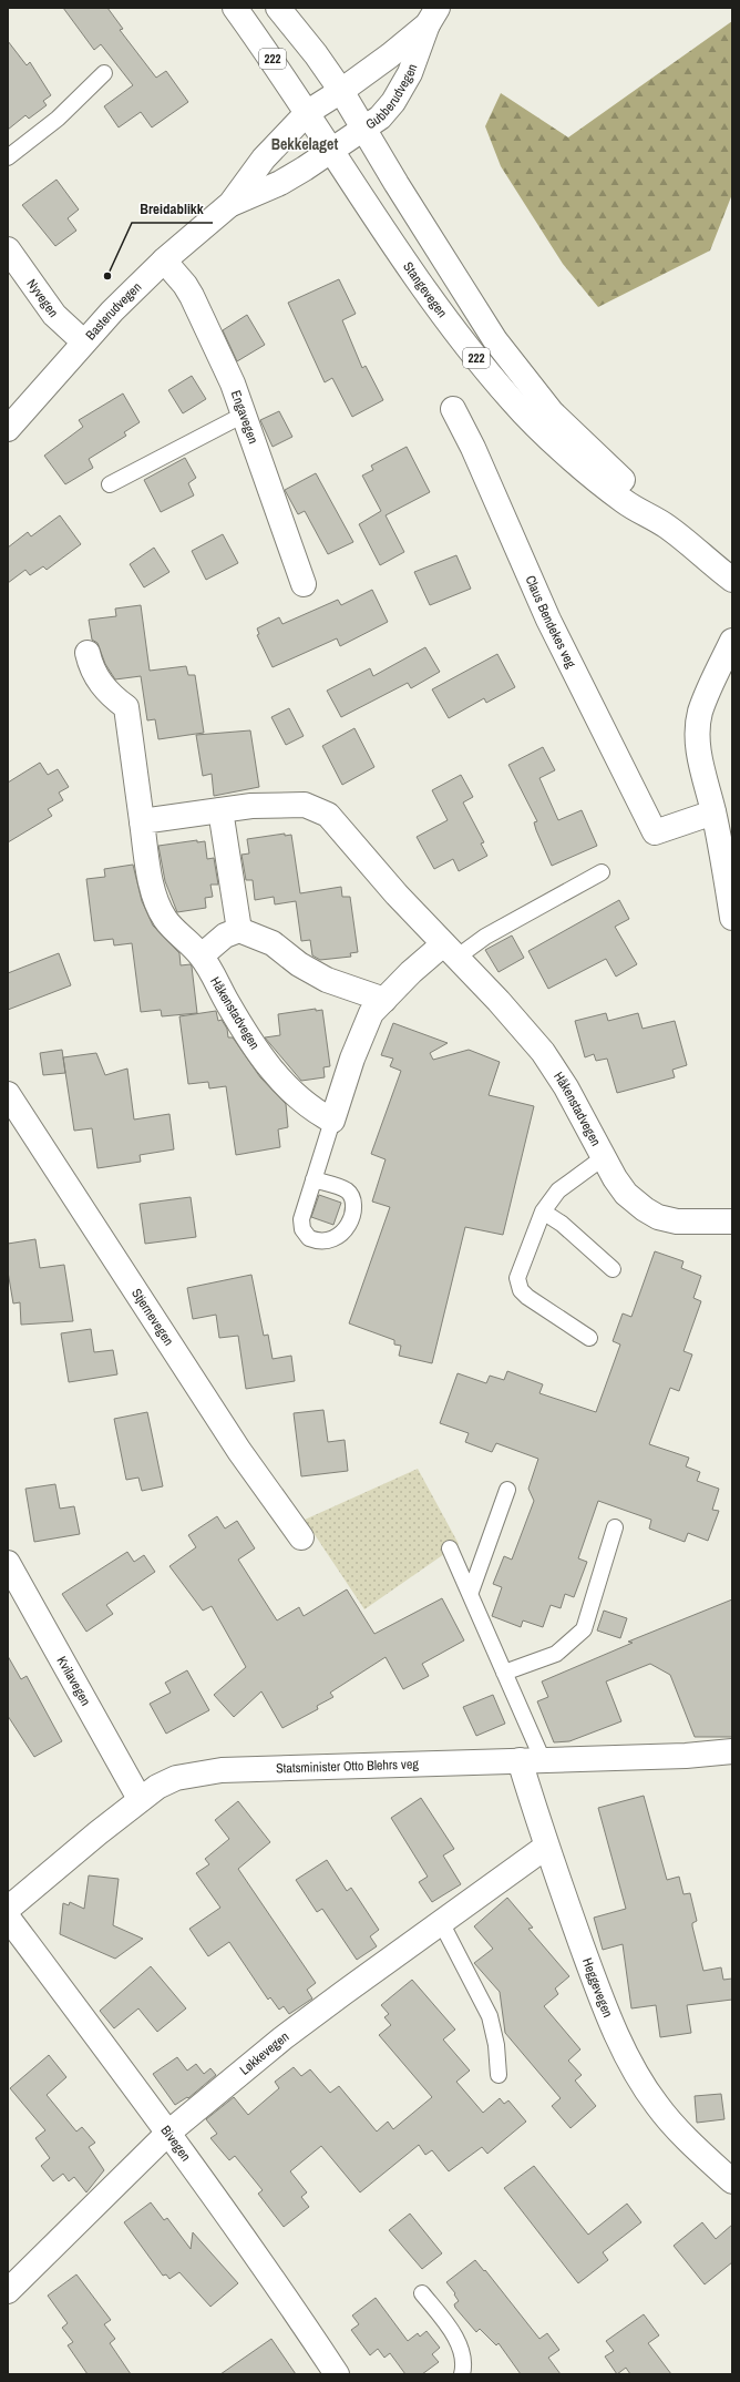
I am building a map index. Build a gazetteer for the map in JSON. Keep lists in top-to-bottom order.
{
  "streets": {
    "street": [
      "222",
      "Gubberudvegen",
      "Stangevegen",
      "Nyvegen",
      "Basterudvegen",
      "Engavegen",
      "Claus Bendekes veg",
      "Håkenstadvegen",
      "Stjernevegen",
      "Kvilavegen",
      "Statsminister Otto Blehrs veg",
      "Heggevegen",
      "Løkkevegen",
      "Bivegen"
    ]
  },
  "crossings": [
    ["Gubberudvegen", "Stangevegen"],
    ["Gubberudvegen", "Basterudvegen"],
    ["Stangevegen", "Basterudvegen"],
    ["Nyvegen", "Basterudvegen"],
    ["Basterudvegen", "Engavegen"],
    ["Kvilavegen", "Statsminister Otto Blehrs veg"],
    ["Statsminister Otto Blehrs veg", "Heggevegen"],
    ["Heggevegen", "Løkkevegen"],
    ["Løkkevegen", "Bivegen"]
  ],
  "districts": ["Bekkelaget"],
  "places": ["Breidablikk"]
}
